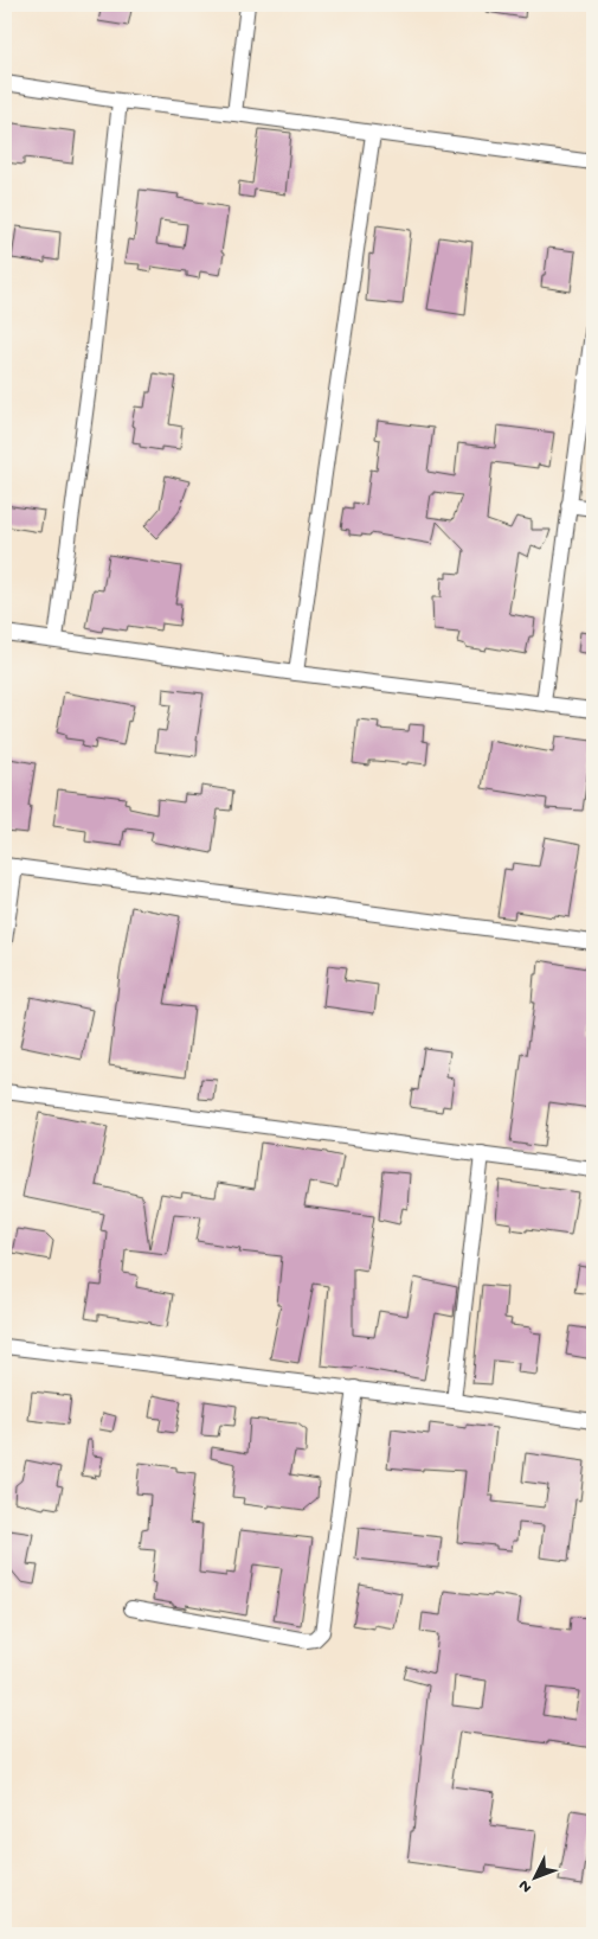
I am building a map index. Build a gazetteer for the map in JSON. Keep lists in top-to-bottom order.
{
  "north": "bottom left"
}
